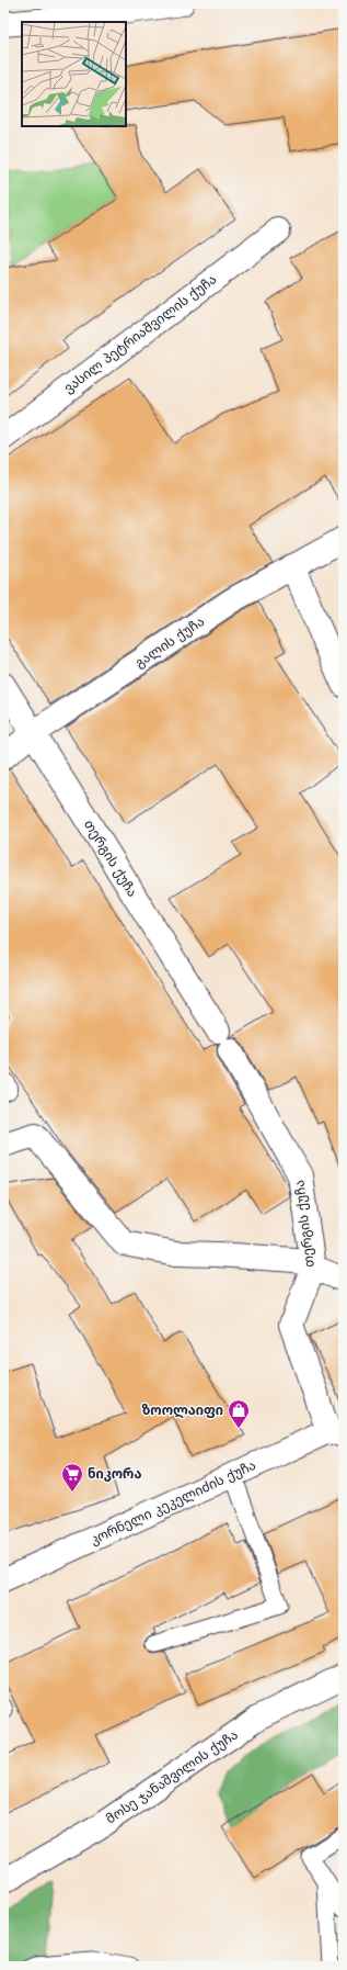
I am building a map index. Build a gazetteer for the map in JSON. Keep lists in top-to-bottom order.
{
  "streets": {
    "street": [
      "ვასილ პეტრიაშვილის ქუჩა",
      "გალის ქუჩა",
      "თერგის ქუჩა",
      "კორნელი კეკელიძის ქუჩა",
      "მოსე ჯანაშვილის ქუჩა"
    ]
  },
  "crossings": [
    ["გალის ქუჩა", "თერგის ქუჩა"],
    ["თერგის ქუჩა", "კორნელი კეკელიძის ქუჩა"]
  ],
  "places": {
    "shop": ["ზოოლაიფი"],
    "supermarket": ["ნიკორა"]
  }
}
